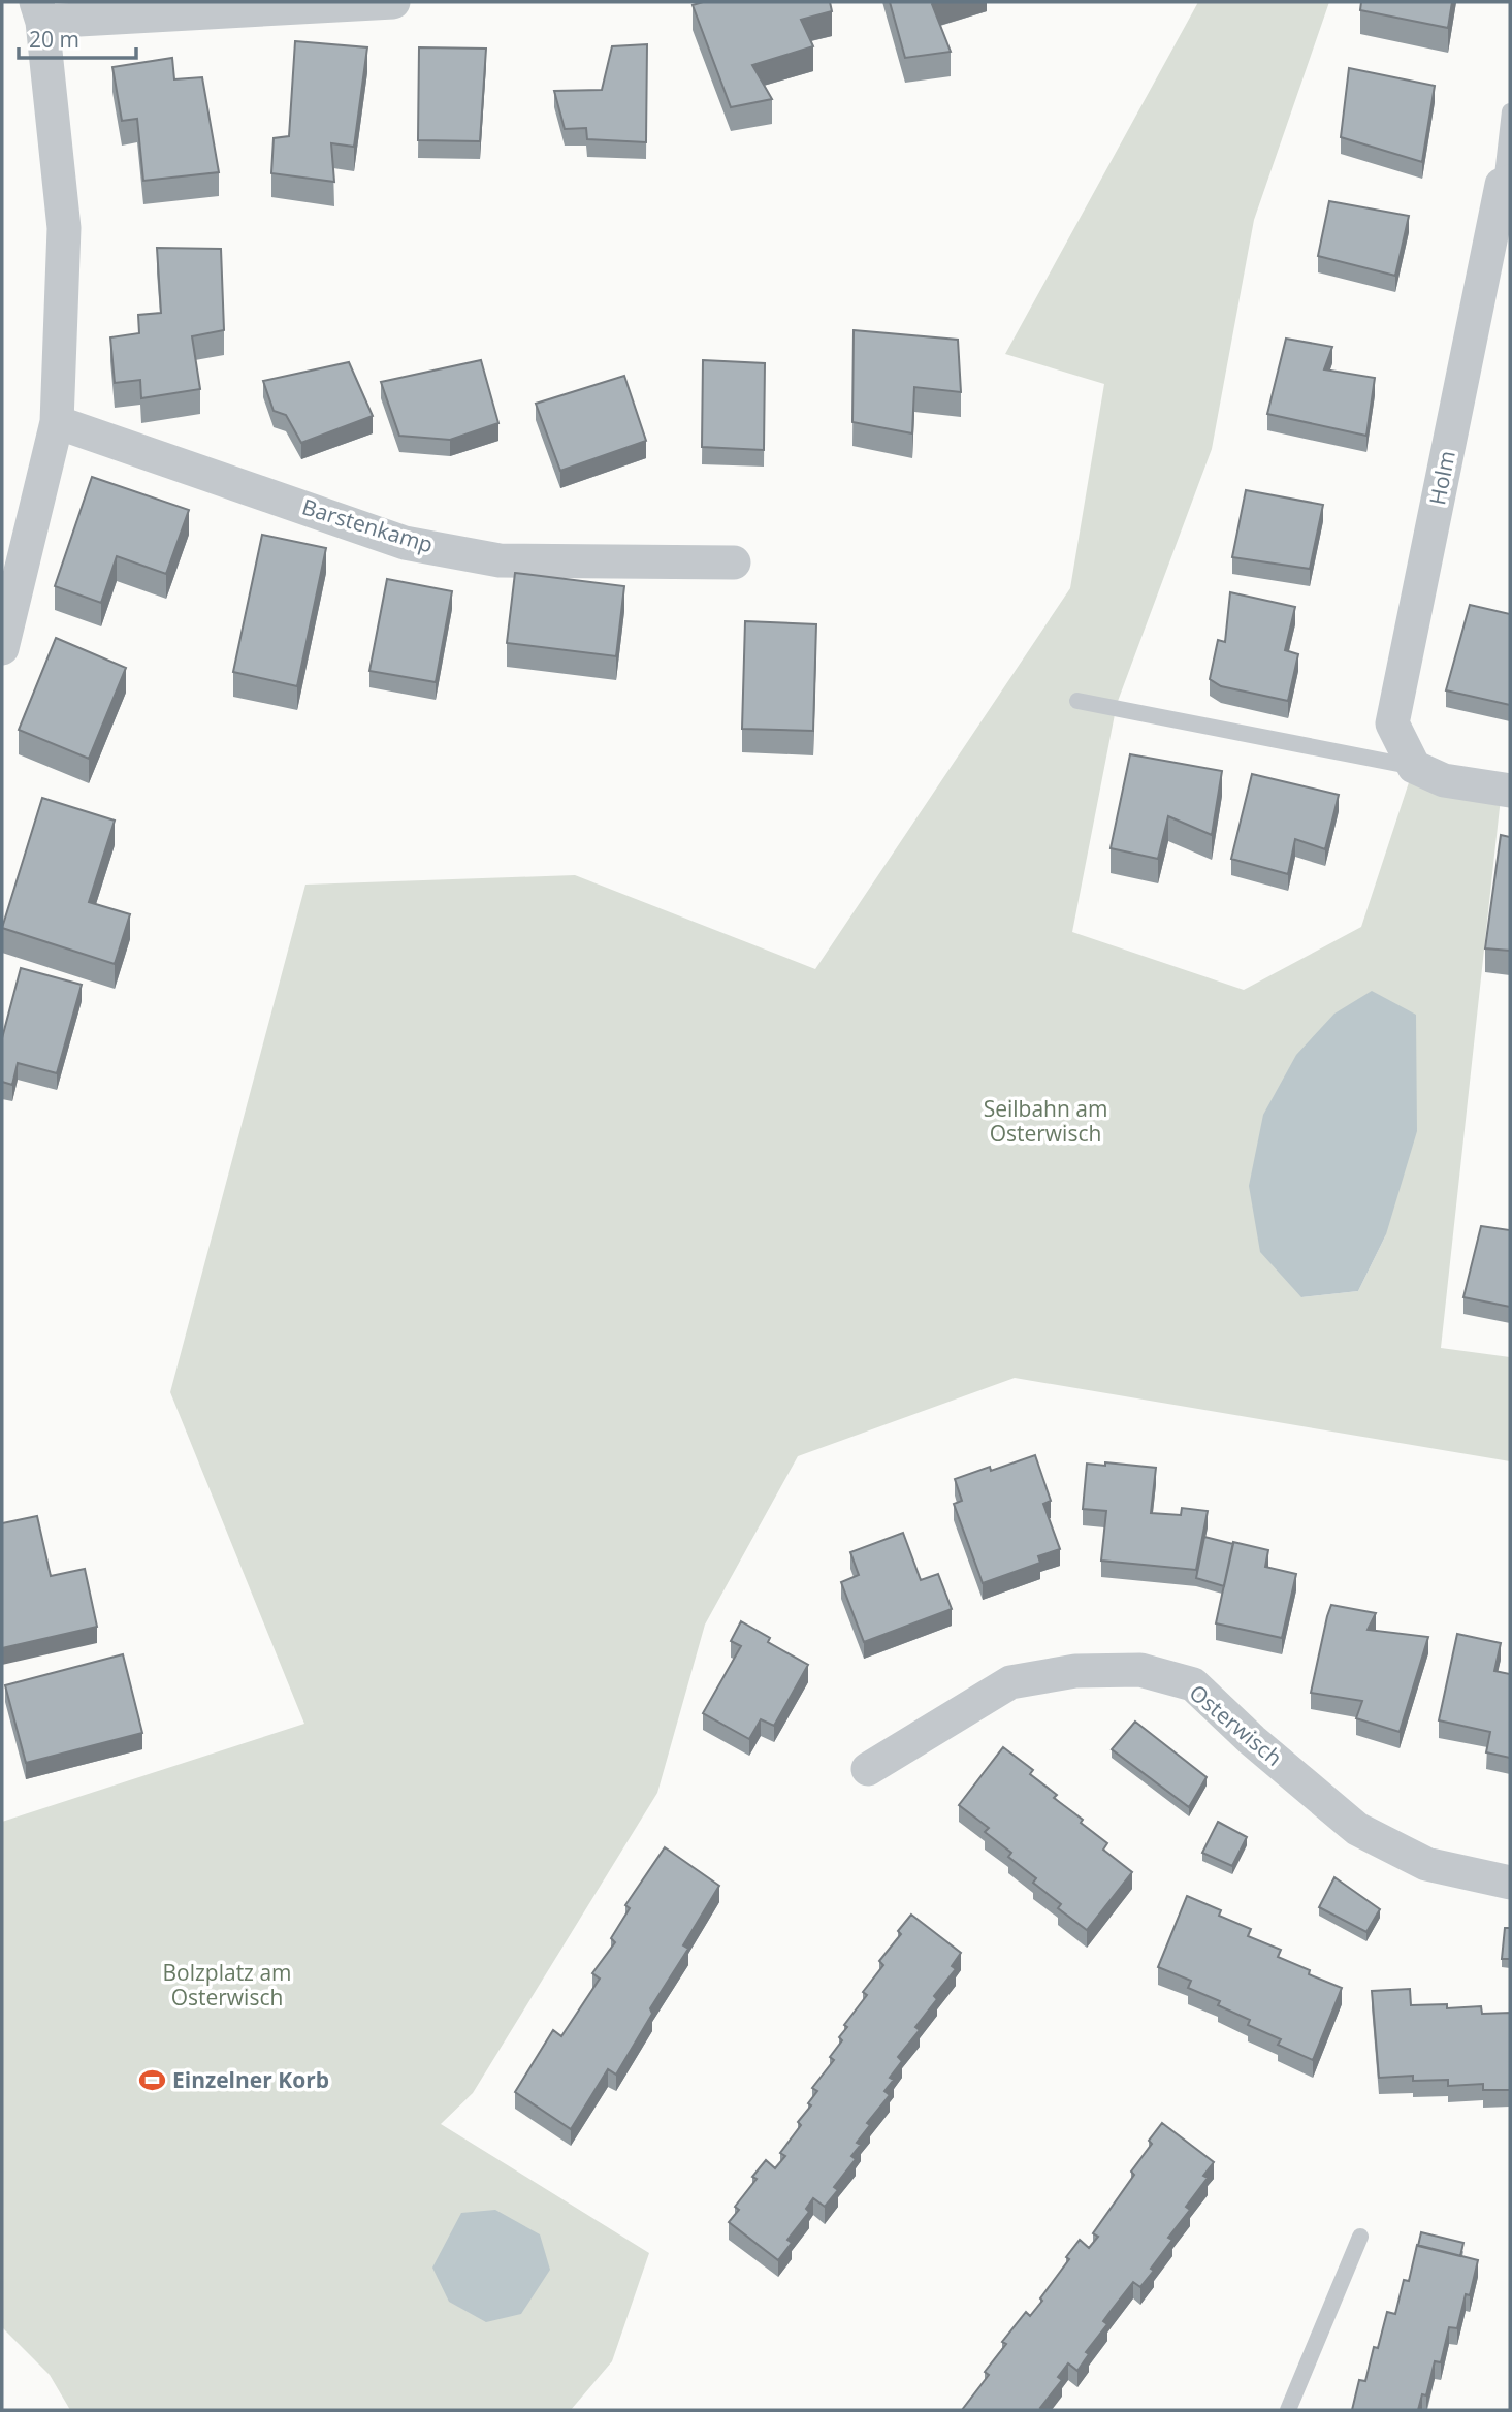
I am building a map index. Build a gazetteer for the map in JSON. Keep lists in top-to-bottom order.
{
  "streets": {
    "street": ["Holm", "Barstenkamp", "Osterwisch"]
  },
  "parks": ["Seilbahn am Osterwisch", "Bolzplatz am Osterwisch"],
  "places": {
    "sports": ["Einzelner Korb"]
  },
  "scale_bar": "20 m"
}
